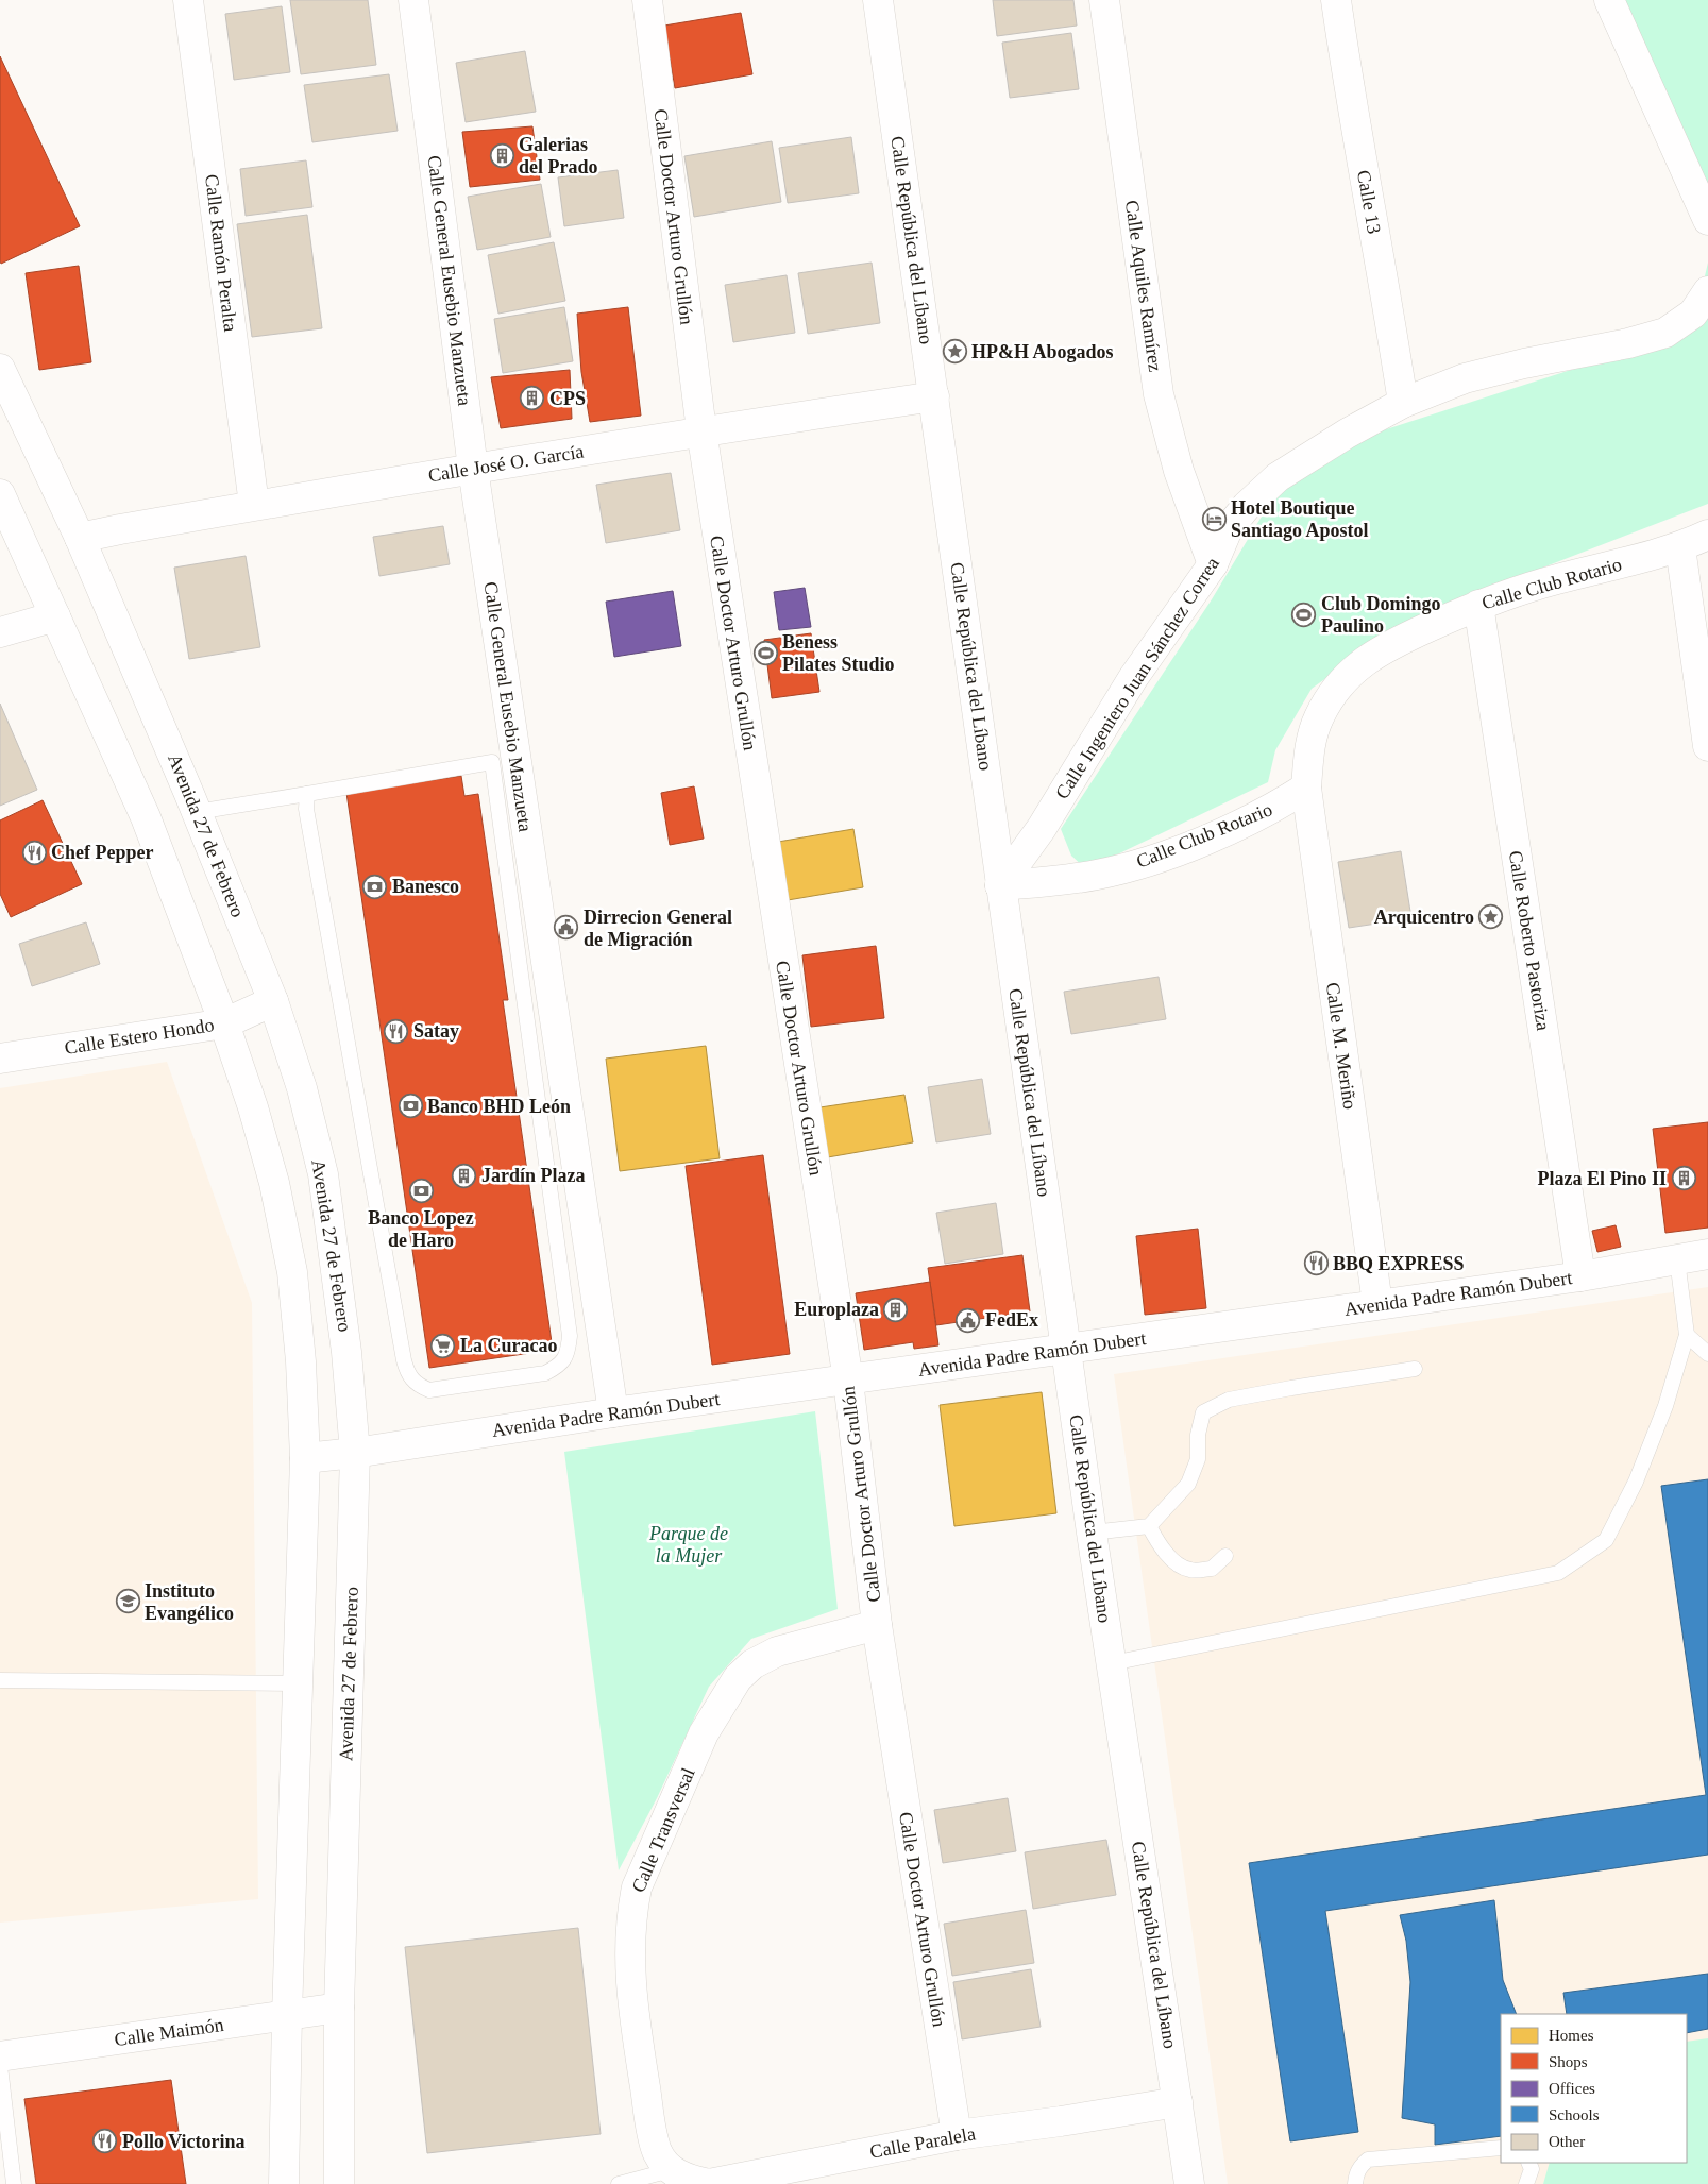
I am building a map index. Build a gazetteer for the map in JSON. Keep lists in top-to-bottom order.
{
  "streets": {
    "street": [
      "Calle 13",
      "Calle Doctor Arturo Grullón",
      "Calle República del Líbano",
      "Calle Ramón Peralta",
      "Calle General Eusebio Manzueta",
      "Calle Aquiles Ramírez",
      "Calle José O. García",
      "Calle Club Rotario",
      "Calle Ingeniero Juan Sánchez Correa",
      "Avenida 27 de Febrero",
      "Calle Roberto Pastoriza",
      "Calle Estero Hondo",
      "Calle M. Meriño",
      "Avenida Padre Ramón Dubert",
      "Calle Transversal",
      "Calle Maimón",
      "Calle Paralela"
    ]
  },
  "crossings": [
    ["Calle 13", "Calle Ingeniero Juan Sánchez Correa"],
    ["Calle Doctor Arturo Grullón", "Calle José O. García"],
    ["Calle Doctor Arturo Grullón", "Avenida Padre Ramón Dubert"],
    ["Calle Doctor Arturo Grullón", "Calle Transversal"],
    ["Calle Doctor Arturo Grullón", "Calle Paralela"],
    ["Calle República del Líbano", "Calle José O. García"],
    ["Calle República del Líbano", "Calle Club Rotario"],
    ["Calle República del Líbano", "Calle Ingeniero Juan Sánchez Correa"],
    ["Calle República del Líbano", "Avenida Padre Ramón Dubert"],
    ["Calle República del Líbano", "Calle Paralela"],
    ["Calle Ramón Peralta", "Calle José O. García"],
    ["Calle General Eusebio Manzueta", "Calle José O. García"],
    ["Calle General Eusebio Manzueta", "Avenida Padre Ramón Dubert"],
    ["Calle Aquiles Ramírez", "Calle Ingeniero Juan Sánchez Correa"],
    ["Calle José O. García", "Avenida 27 de Febrero"],
    ["Calle Club Rotario", "Calle Ingeniero Juan Sánchez Correa"],
    ["Calle Club Rotario", "Calle Roberto Pastoriza"],
    ["Calle Club Rotario", "Calle M. Meriño"],
    ["Avenida 27 de Febrero", "Calle Estero Hondo"],
    ["Avenida 27 de Febrero", "Avenida Padre Ramón Dubert"],
    ["Avenida 27 de Febrero", "Calle Maimón"],
    ["Calle Roberto Pastoriza", "Avenida Padre Ramón Dubert"],
    ["Calle M. Meriño", "Avenida Padre Ramón Dubert"],
    ["Calle Transversal", "Calle Paralela"]
  ],
  "parks": ["Parque de la Mujer"],
  "places": {
    "building": [
      "Galerias del Prado",
      "CPS",
      "Jardín Plaza",
      "Plaza El Pino II",
      "Europlaza"
    ],
    "place": ["HP&H Abogados", "Arquicentro"],
    "hotel": ["Hotel Boutique Santiago Apostol"],
    "sports": ["Club Domingo Paulino", "Beness Pilates Studio"],
    "restaurant": [
      "Chef Pepper",
      "Satay",
      "BBQ EXPRESS",
      "Pollo Victorina"
    ],
    "bank": ["Banesco", "Banco BHD León", "Banco Lopez de Haro"],
    "public building": ["Dirrecion General de Migración", "FedEx"],
    "supermarket": ["La Curacao"],
    "school or university": ["Instituto Evangélico"]
  },
  "legend": [
    "Homes",
    "Shops",
    "Offices",
    "Schools",
    "Other"
  ]
}
